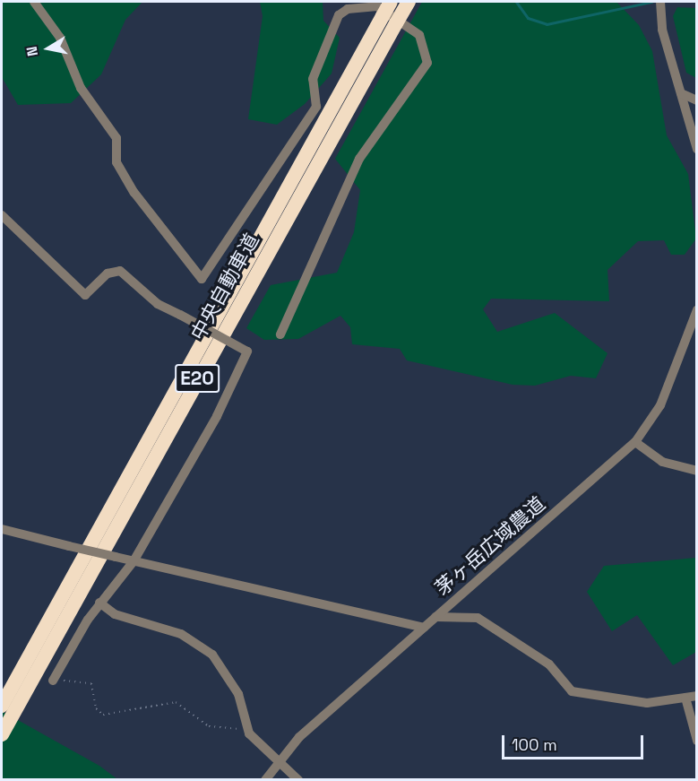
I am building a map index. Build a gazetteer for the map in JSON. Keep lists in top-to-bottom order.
{
  "streets": {
    "highway": ["中央自動車道", "E20"],
    "street": ["茅ヶ岳広域農道"]
  },
  "scale_bar": "100 m",
  "north": "left"
}
